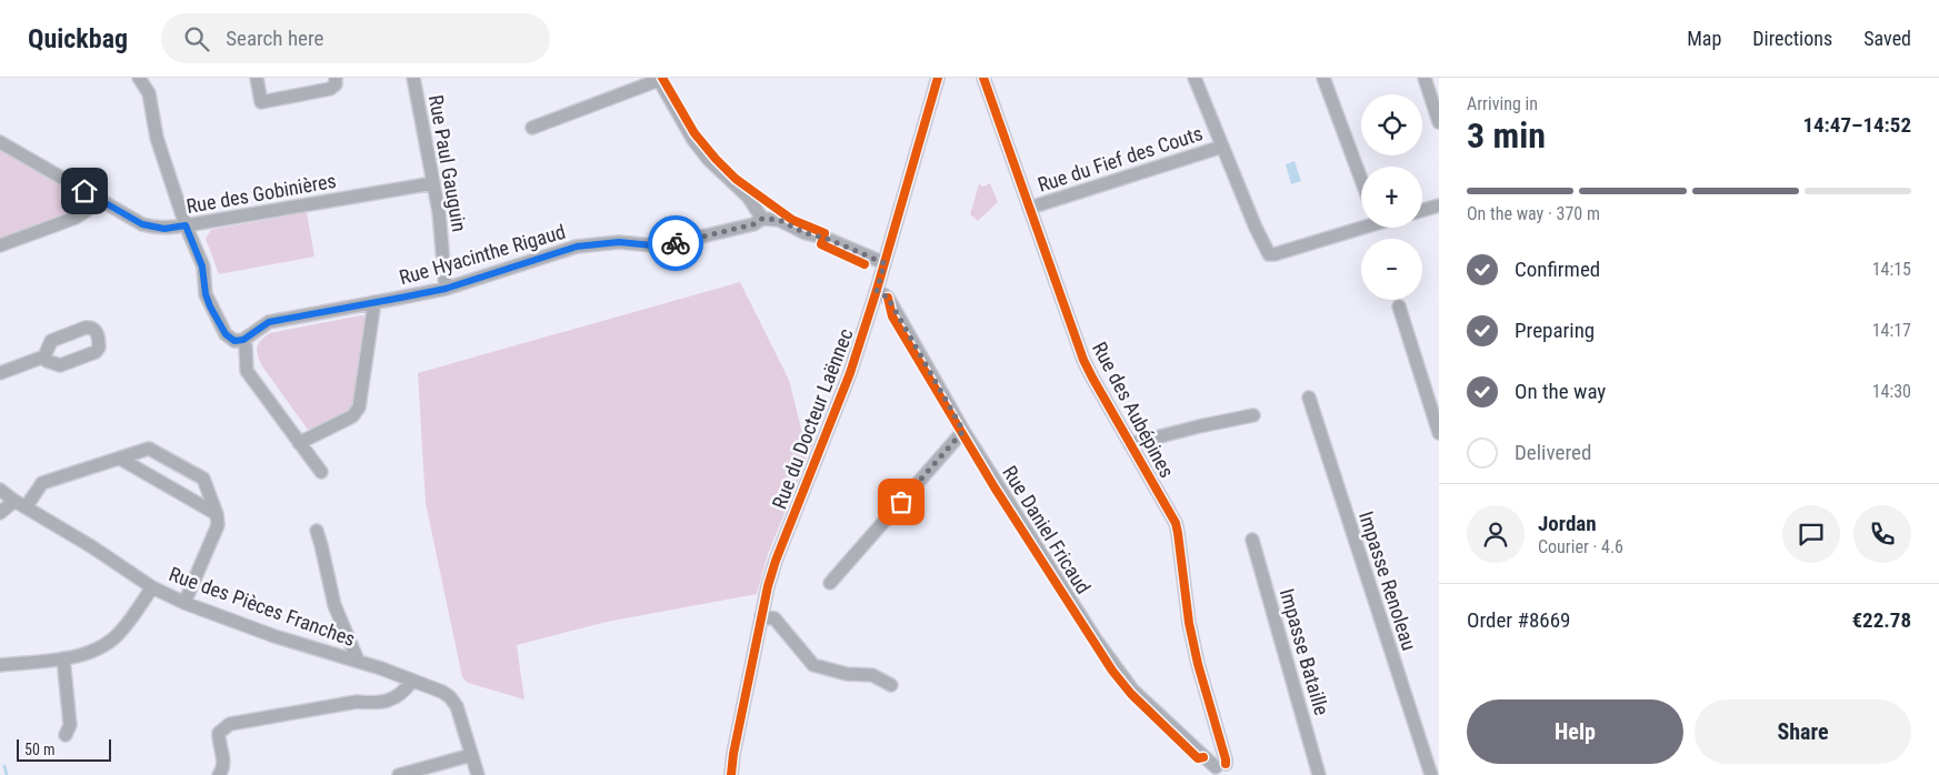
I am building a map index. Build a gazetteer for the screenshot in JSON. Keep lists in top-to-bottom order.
{
  "streets": {
    "street": [
      "Rue du Fief des Couts",
      "Rue Paul Gauguin",
      "Rue des Gobinières",
      "Rue Hyacinthe Rigaud",
      "Rue des Aubépines",
      "Rue du Docteur Laënnec",
      "Rue Daniel Fricaud",
      "Impasse Renoleau",
      "Rue des Pièces Franches",
      "Impasse Bataille"
    ]
  },
  "crossings": [
    ["Rue du Fief des Couts", "Rue des Aubépines"],
    ["Rue Paul Gauguin", "Rue des Gobinières"],
    ["Rue Paul Gauguin", "Rue Hyacinthe Rigaud"],
    ["Rue des Aubépines", "Rue Daniel Fricaud"],
    ["Rue du Docteur Laënnec", "Rue Daniel Fricaud"]
  ],
  "scale_bar": "50 m",
  "page": {
    "header": "Quickbag",
    "search": "Search here",
    "nav": ["Map", "Directions", "Saved"],
    "heading": ["3 min", "Arriving in", "14:47–14:52"],
    "panel": [
      "Jordan",
      "Courier · 4.6",
      "Order #8669",
      "€22.78"
    ],
    "map_buttons": ["+", "−"],
    "bar": "On the way · 370 m",
    "list": [
      ["Confirmed", "14:15"],
      ["Preparing", "14:17"],
      ["On the way", "14:30"],
      "Delivered"
    ],
    "buttons": ["Help", "Share"],
    "scale": "50 m"
  }
}
